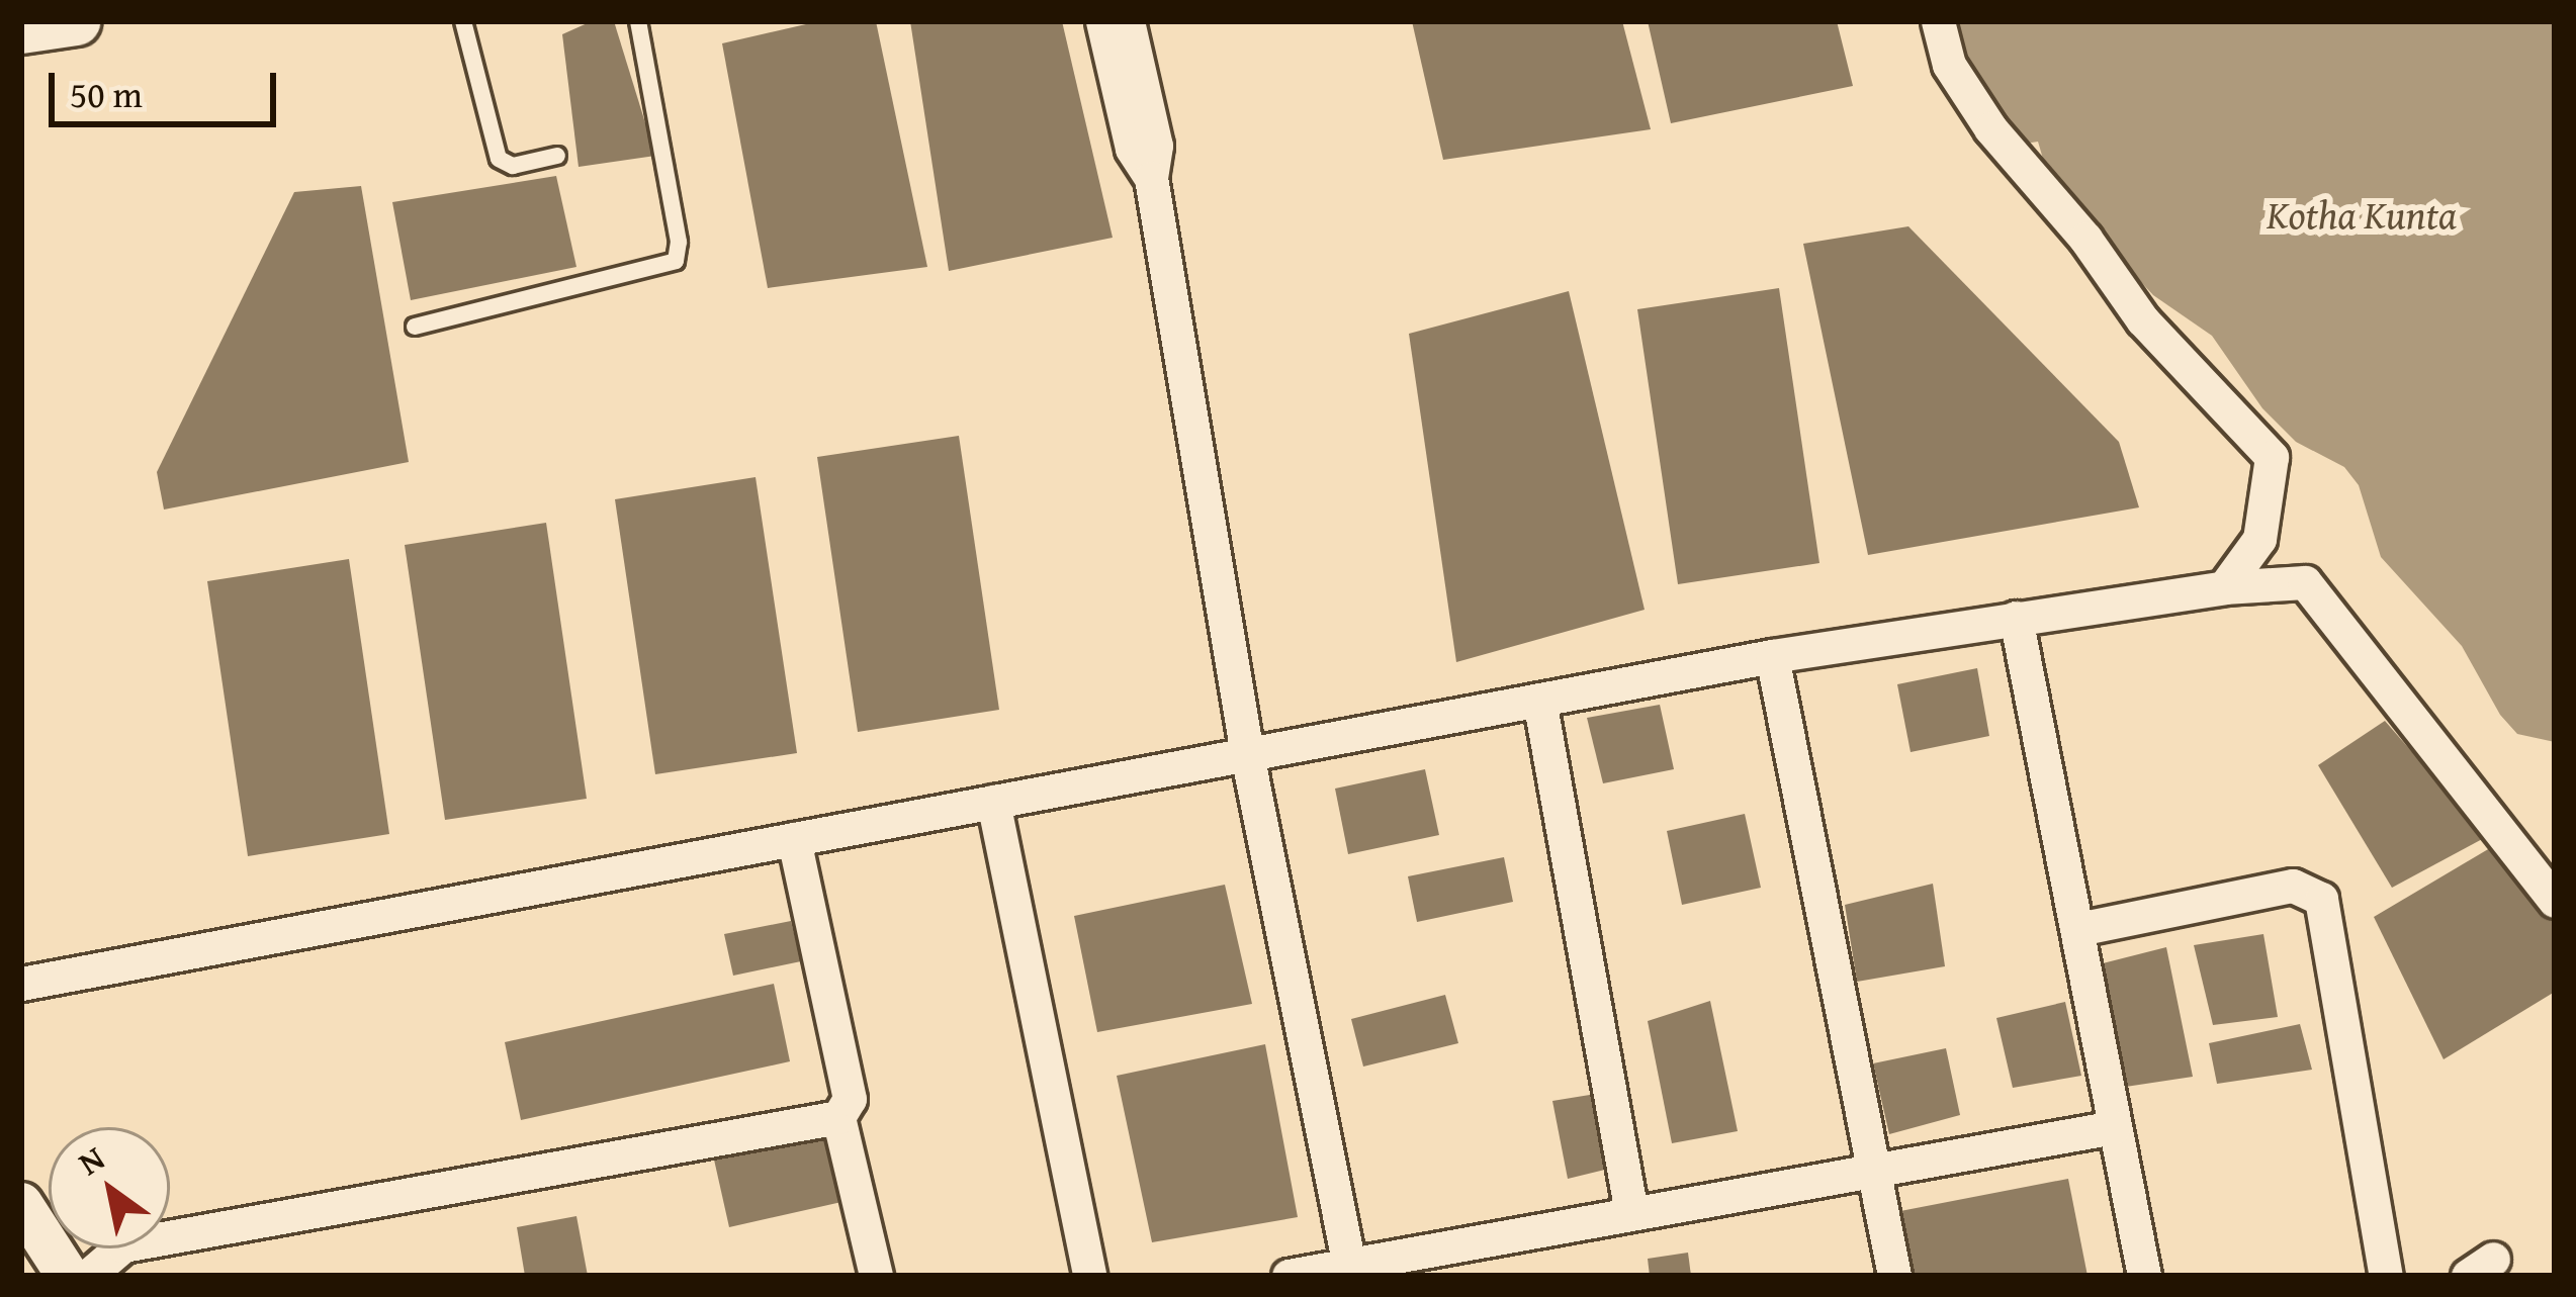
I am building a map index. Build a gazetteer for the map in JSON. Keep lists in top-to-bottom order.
{
  "water": ["Kotha Kunta"],
  "scale_bar": "50 m",
  "north": "top left"
}
